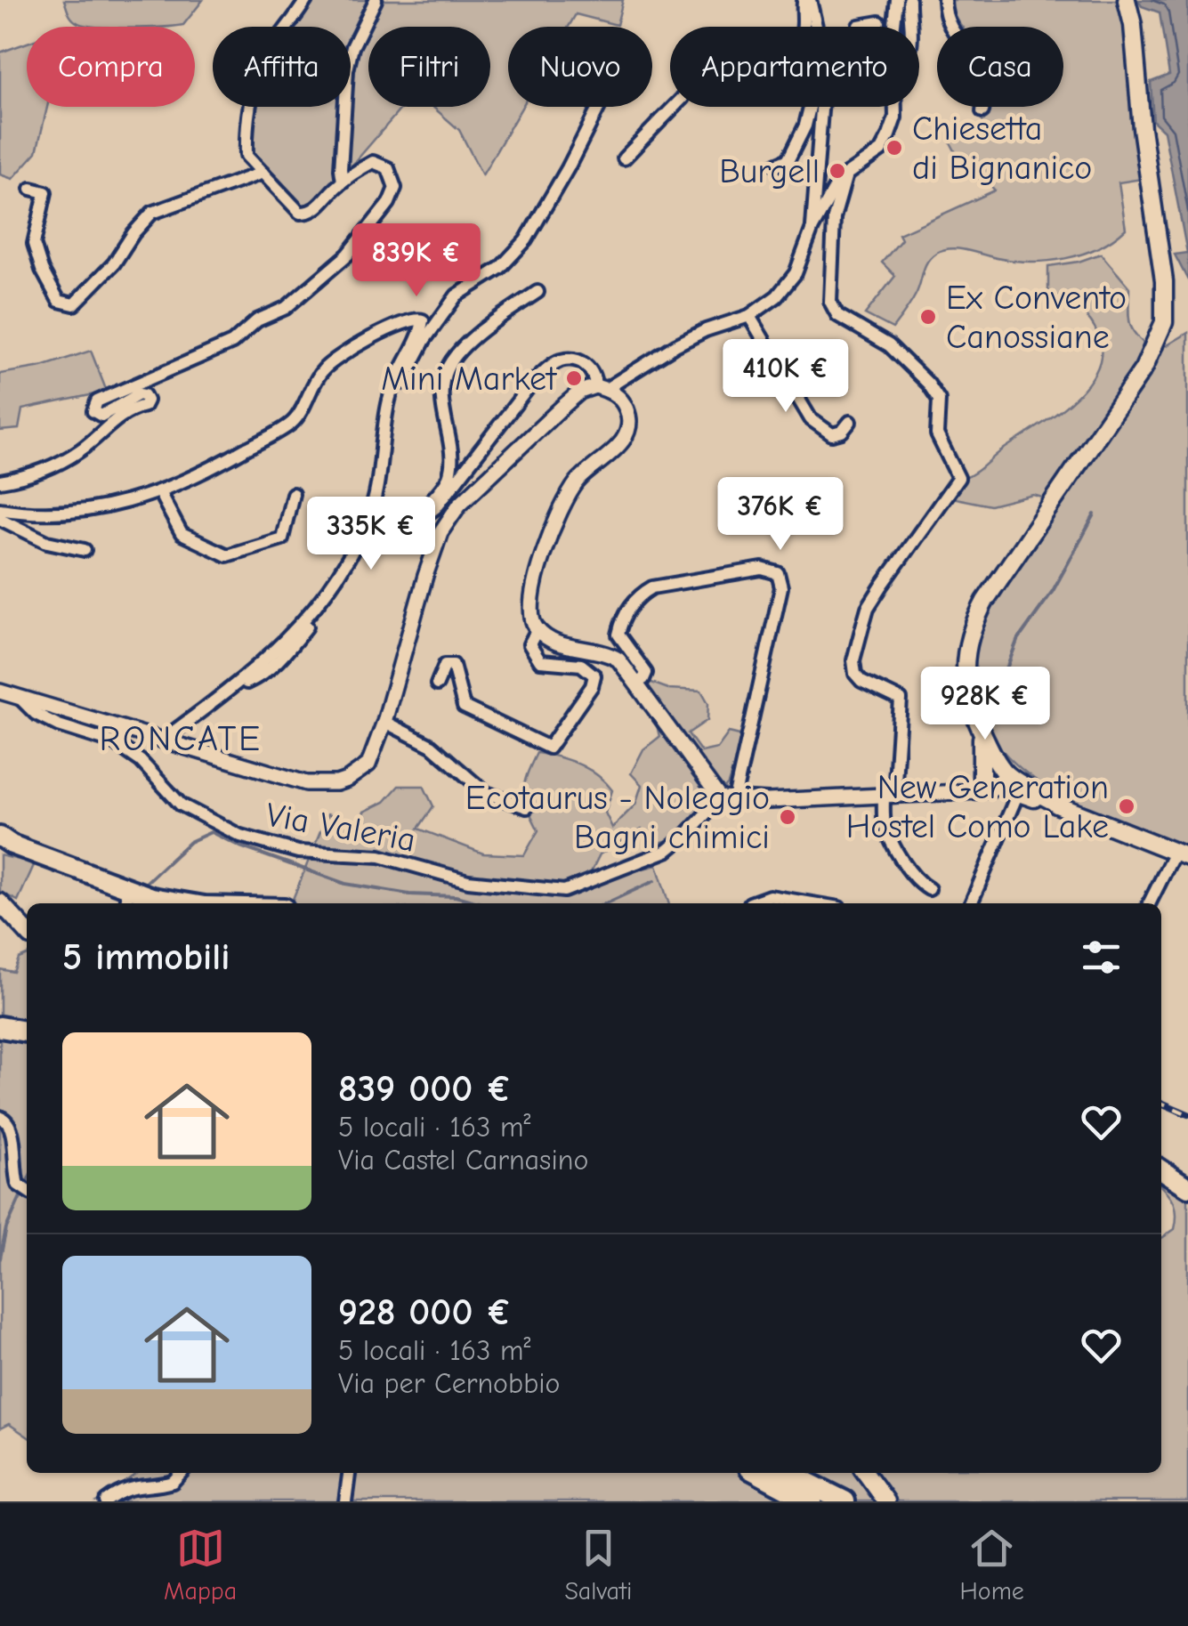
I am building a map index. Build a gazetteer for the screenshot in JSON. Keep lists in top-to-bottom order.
{
  "streets": {
    "street": ["Via Valeria"]
  },
  "districts": ["RONCATE"],
  "places": [
    "Chiesetta di Bignanico",
    "Burgell",
    "Ex Convento Canossiane",
    "Mini Market",
    "New Generation Hostel Como Lake",
    "Ecotaurus - Noleggio Bagni chimici"
  ],
  "page": {
    "chip": [
      "Compra",
      "Affitta",
      "Filtri",
      "Nuovo",
      "Appartamento",
      "Casa"
    ],
    "price": [
      "839K €",
      "410K €",
      "376K €",
      "335K €",
      "928K €"
    ],
    "heading": "5 immobili",
    "list": [
      {
        "name": "839 000 €",
        "note": "5 locali · 163 m² · Via Castel Carnasino"
      },
      {
        "name": "928 000 €",
        "note": "5 locali · 163 m² · Via per Cernobbio"
      }
    ],
    "tabs": ["Mappa", "Salvati", "Home"]
  }
}
